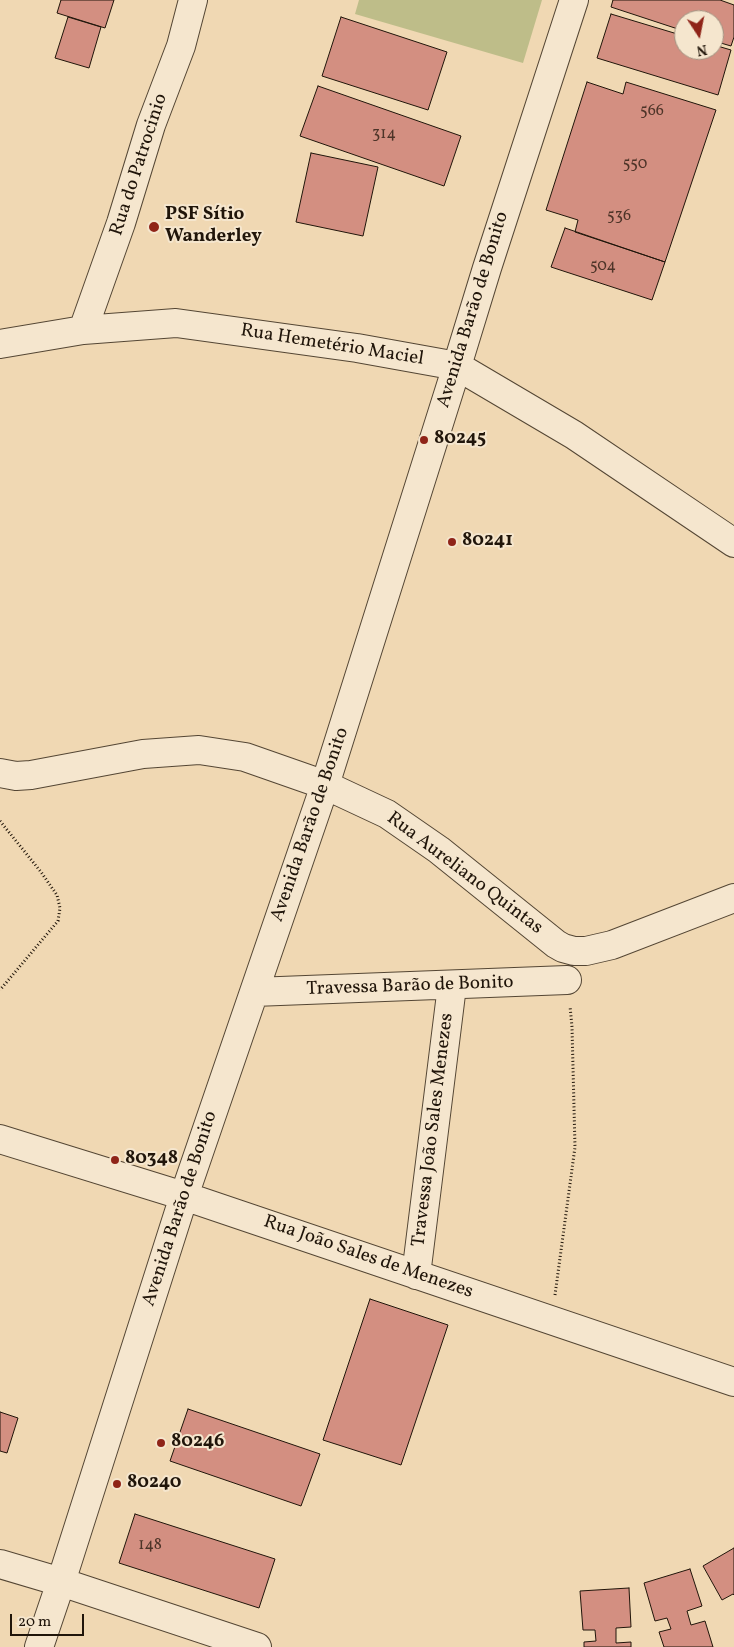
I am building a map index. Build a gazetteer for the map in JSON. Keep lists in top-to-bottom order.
{
  "streets": {
    "street": [
      "Rua do Patrocinio",
      "Avenida Barão de Bonito",
      "Rua Hemetério Maciel",
      "Rua Aureliano Quintas",
      "Travessa Barão de Bonito",
      "Travessa João Sales Menezes",
      "Rua João Sales de Menezes"
    ]
  },
  "crossings": [
    ["Rua do Patrocinio", "Rua Hemetério Maciel"],
    ["Avenida Barão de Bonito", "Rua Hemetério Maciel"],
    ["Avenida Barão de Bonito", "Rua Aureliano Quintas"],
    ["Avenida Barão de Bonito", "Travessa Barão de Bonito"],
    ["Avenida Barão de Bonito", "Rua João Sales de Menezes"],
    ["Travessa Barão de Bonito", "Travessa João Sales Menezes"],
    ["Travessa João Sales Menezes", "Rua João Sales de Menezes"]
  ],
  "places": [
    "PSF Sítio Wanderley",
    "80245",
    "80241",
    "80348",
    "80246",
    "80240"
  ],
  "house_numbers": [
    "566",
    "314",
    "550",
    "536",
    "504",
    "148"
  ],
  "scale_bar": "20 m",
  "north": "bottom"
}
